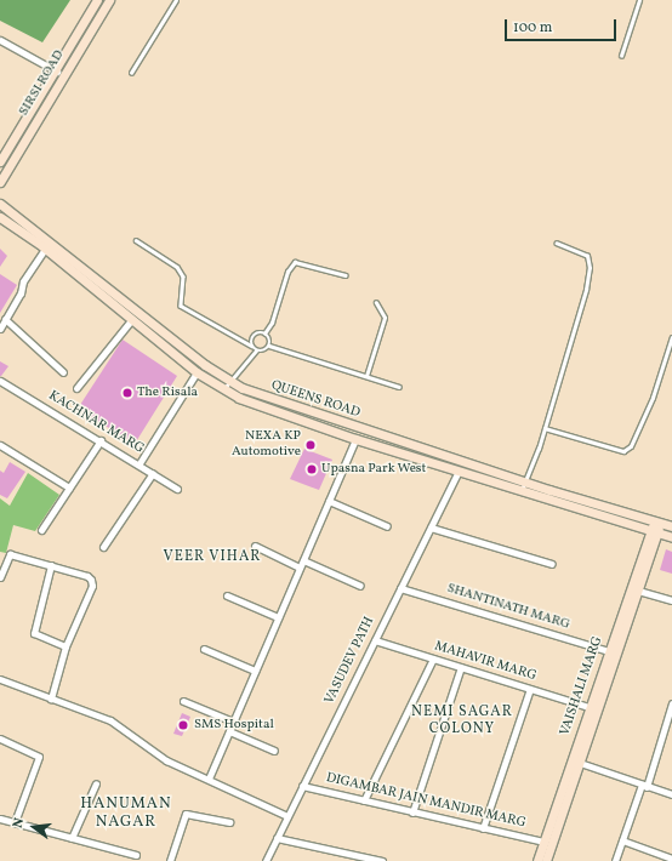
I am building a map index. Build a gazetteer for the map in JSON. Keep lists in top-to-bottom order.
{
  "streets": {
    "street": [
      "SIRSI ROAD",
      "QUEENS ROAD",
      "KACHNAR MARG",
      "SHANTINATH MARG",
      "VASUDEV PATH",
      "MAHAVIR MARG",
      "VAISHALI MARG",
      "DIGAMBAR JAIN MANDIR MARG"
    ]
  },
  "crossings": [
    ["QUEENS ROAD", "VASUDEV PATH"],
    ["QUEENS ROAD", "VAISHALI MARG"],
    ["SHANTINATH MARG", "VASUDEV PATH"],
    ["SHANTINATH MARG", "VAISHALI MARG"],
    ["VASUDEV PATH", "MAHAVIR MARG"],
    ["VASUDEV PATH", "DIGAMBAR JAIN MANDIR MARG"],
    ["MAHAVIR MARG", "VAISHALI MARG"],
    ["VAISHALI MARG", "DIGAMBAR JAIN MANDIR MARG"]
  ],
  "districts": ["VEER VIHAR", "NEMI SAGAR COLONY", "HANUMAN NAGAR"],
  "places": [
    "The Risala",
    "NEXA KP Automotive",
    "Upasna Park West",
    "SMS Hospital"
  ],
  "scale_bar": "100 m",
  "north": "left"
}
